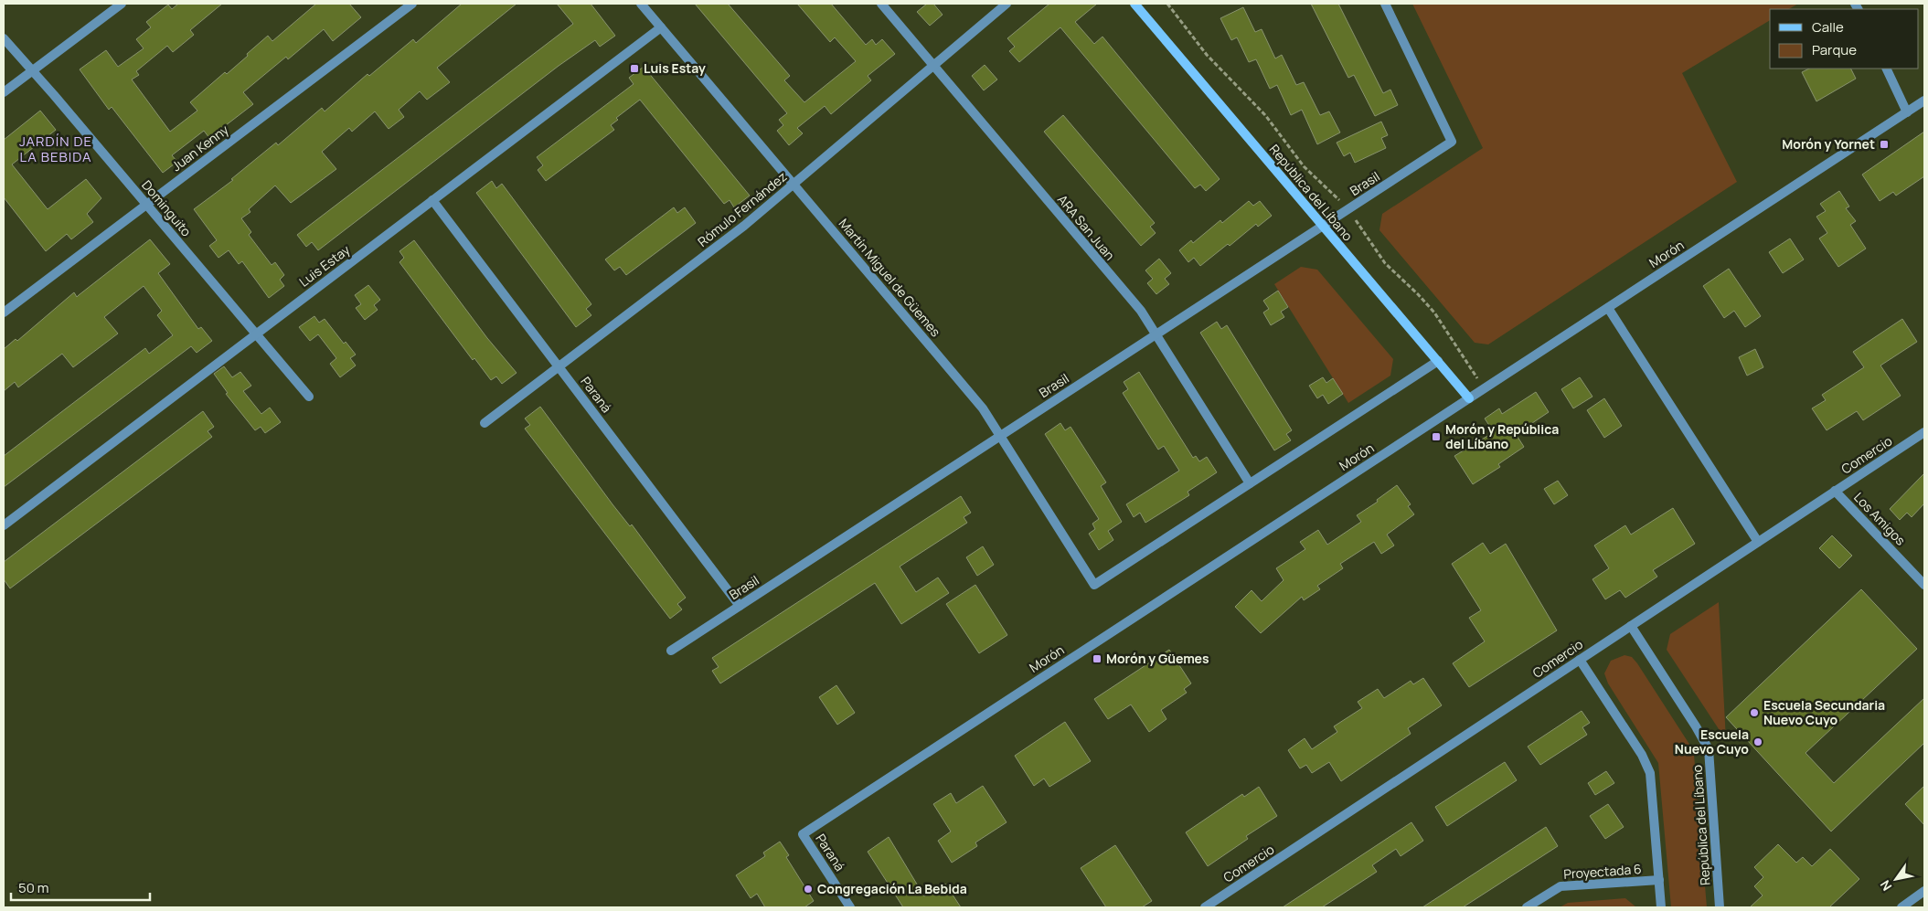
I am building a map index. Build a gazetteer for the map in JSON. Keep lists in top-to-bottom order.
{
  "streets": {
    "street": [
      "Juan Kenny",
      "Brasil",
      "República del Líbano",
      "Dominguito",
      "Rómulo Fernández",
      "ARA San Juan",
      "Morón",
      "Luis Estay",
      "Martín Miguel de Güemes",
      "Paraná",
      "Comercio",
      "Los Amigos",
      "Proyectada 6"
    ]
  },
  "crossings": [
    ["Juan Kenny", "Dominguito"],
    ["Brasil", "República del Líbano"],
    ["Brasil", "ARA San Juan"],
    ["Brasil", "Martín Miguel de Güemes"],
    ["Brasil", "Paraná"],
    ["República del Líbano", "Morón"],
    ["República del Líbano", "Comercio"],
    ["Dominguito", "Luis Estay"],
    ["Rómulo Fernández", "ARA San Juan"],
    ["Rómulo Fernández", "Martín Miguel de Güemes"],
    ["Rómulo Fernández", "Paraná"],
    ["ARA San Juan", "Martín Miguel de Güemes"],
    ["Morón", "Paraná"],
    ["Luis Estay", "Martín Miguel de Güemes"],
    ["Luis Estay", "Paraná"],
    ["Comercio", "Los Amigos"]
  ],
  "districts": ["JARDÍN DE LA BEBIDA"],
  "places": {
    "transit": [
      "Luis Estay",
      "Morón y Yornet",
      "Morón y República del Líbano",
      "Morón y Güemes"
    ],
    "other": ["Escuela Secundaria Nuevo Cuyo", "Escuela Nuevo Cuyo", "Congregación La Bebida"]
  },
  "legend": ["Calle", "Parque"],
  "scale_bar": "50 m",
  "north": "bottom left"
}
